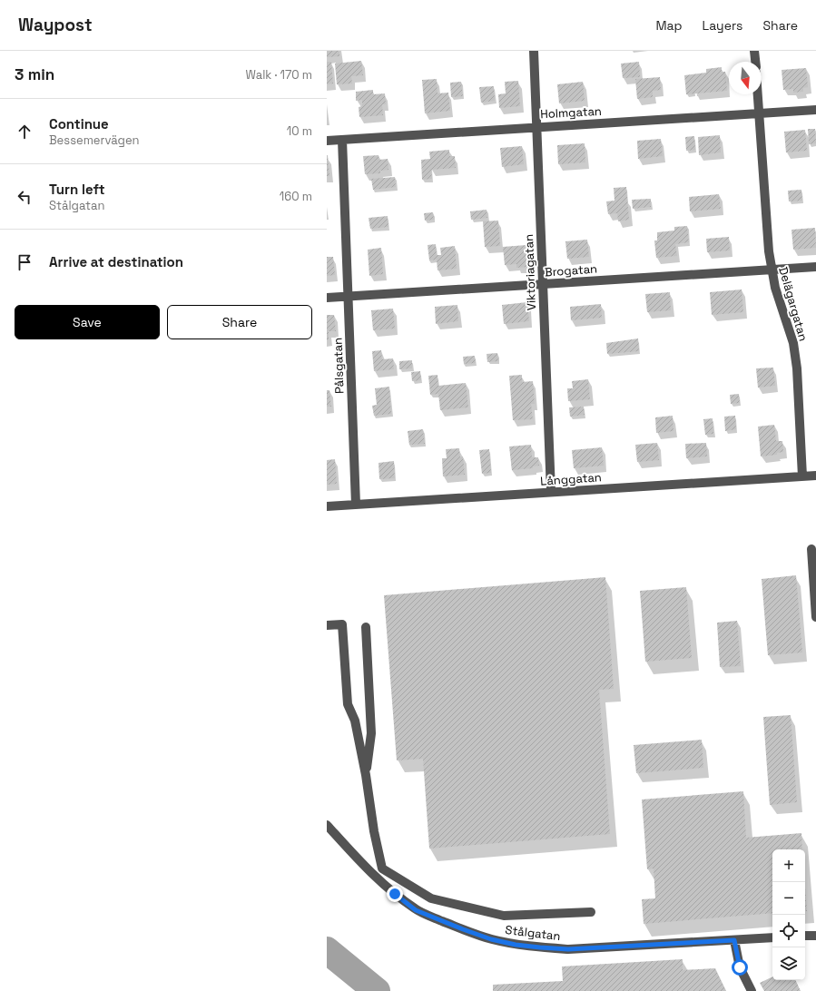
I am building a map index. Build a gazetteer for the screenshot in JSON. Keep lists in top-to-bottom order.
{
  "streets": {
    "street": [
      "Holmgatan",
      "Brogatan",
      "Viktoriagatan",
      "Delägargatan",
      "Pålsgatan",
      "Långgatan",
      "Stålgatan"
    ]
  },
  "crossings": [
    ["Holmgatan", "Viktoriagatan"],
    ["Holmgatan", "Delägargatan"],
    ["Holmgatan", "Pålsgatan"],
    ["Brogatan", "Viktoriagatan"],
    ["Brogatan", "Delägargatan"],
    ["Brogatan", "Pålsgatan"],
    ["Viktoriagatan", "Långgatan"],
    ["Delägargatan", "Långgatan"],
    ["Pålsgatan", "Långgatan"]
  ],
  "north": "bottom",
  "page": {
    "header": "Waypost",
    "nav": ["Map", "Layers", "Share"],
    "heading": ["3 min", "Walk · 170 m"],
    "list": [
      ["Continue", "Bessemervägen", "10 m"],
      ["Turn left", "Stålgatan", "160 m"],
      "Arrive at destination"
    ],
    "buttons": ["Save", "Share"],
    "map_buttons": ["+", "−"]
  }
}
